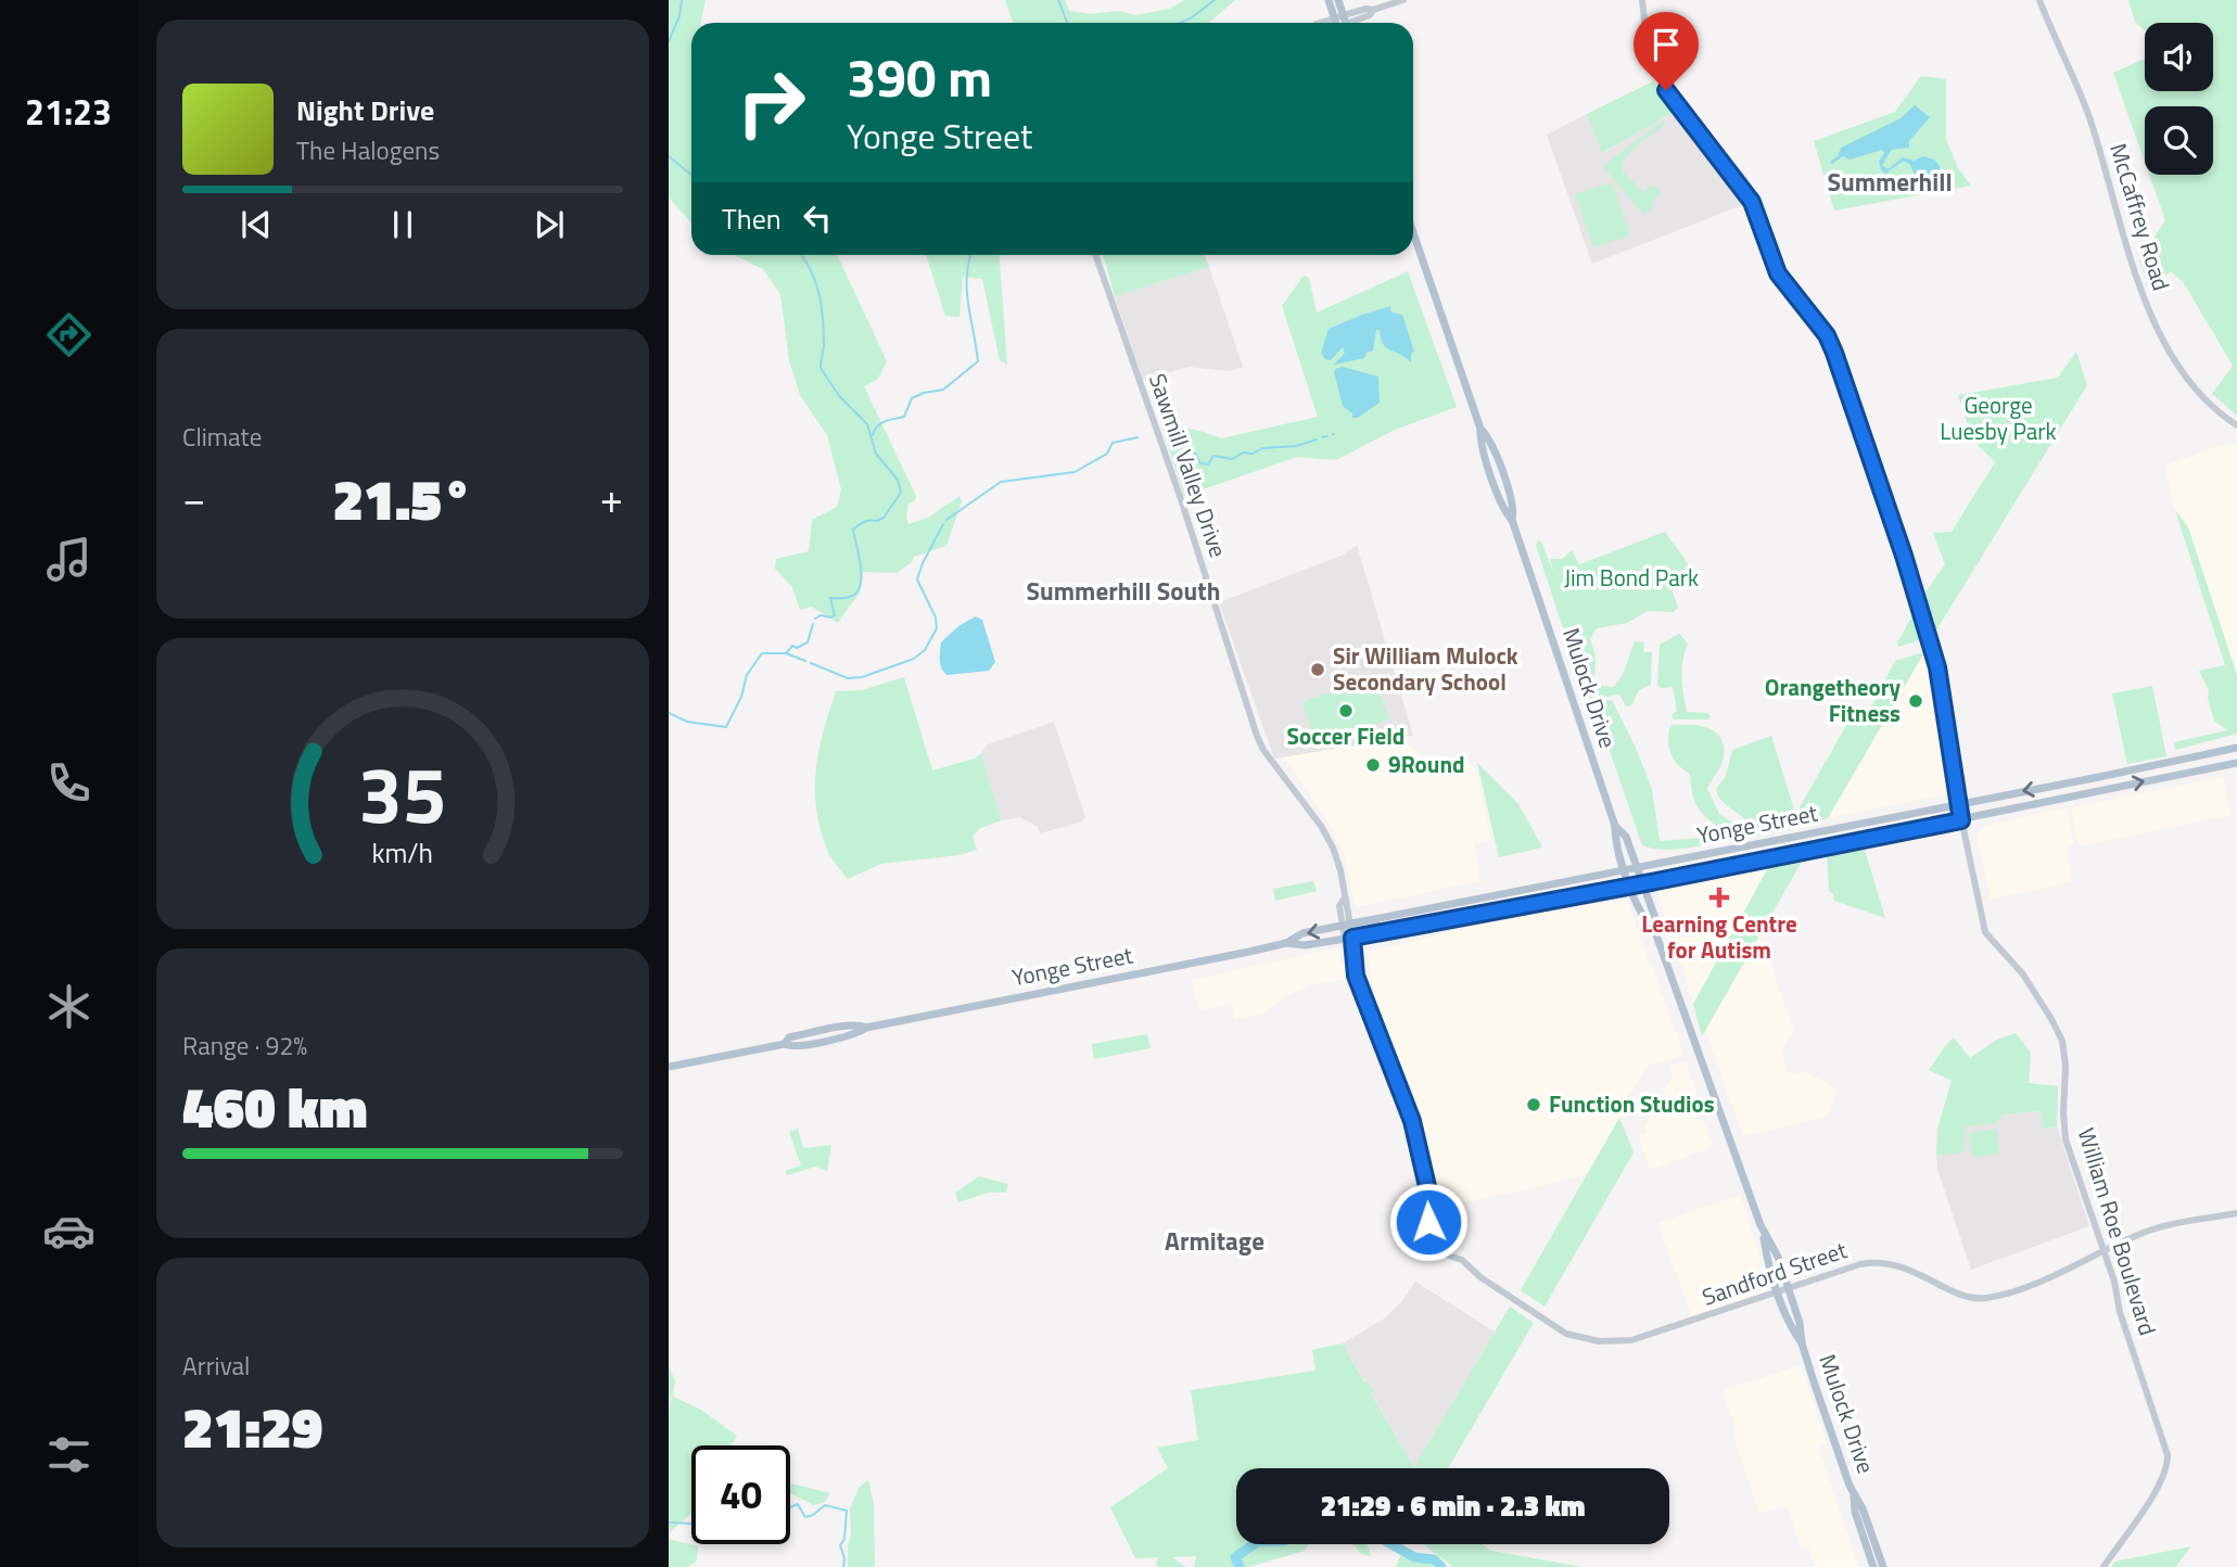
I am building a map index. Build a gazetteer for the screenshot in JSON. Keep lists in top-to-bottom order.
{
  "streets": {
    "main road": ["Mulock Drive", "Yonge Street"],
    "street": [
      "McCaffrey Road",
      "Sawmill Valley Drive",
      "William Roe Boulevard",
      "Sandford Street"
    ]
  },
  "crossings": [
    ["Sawmill Valley Drive", "Yonge Street"],
    ["Sawmill Valley Drive", "Sandford Street"],
    ["Mulock Drive", "Yonge Street"],
    ["Mulock Drive", "Sandford Street"],
    ["Yonge Street", "William Roe Boulevard"],
    ["William Roe Boulevard", "Sandford Street"]
  ],
  "districts": ["Summerhill", "Summerhill South", "Armitage"],
  "parks": ["George Luesby Park", "Jim Bond Park"],
  "places": {
    "other": [
      "Sir William Mulock Secondary School",
      "Orangetheory Fitness",
      "Soccer Field",
      "9Round",
      "Function Studios"
    ],
    "health": ["Learning Centre for Autism"]
  },
  "page": {
    "tabs": "21:23",
    "turn": ["390 m", "Yonge Street"],
    "song": ["Night Drive", "The Halogens"],
    "then": "Then",
    "tile": [
      "Climate",
      ["Range · 92%", "460 km"],
      ["Arrival", "21:29"]
    ],
    "heat": ["−", "21.5°", "+"],
    "limit": "40",
    "trip": "21:29 · 6 min · 2.3 km",
    "gauge": ["35", "km/h"]
  }
}
